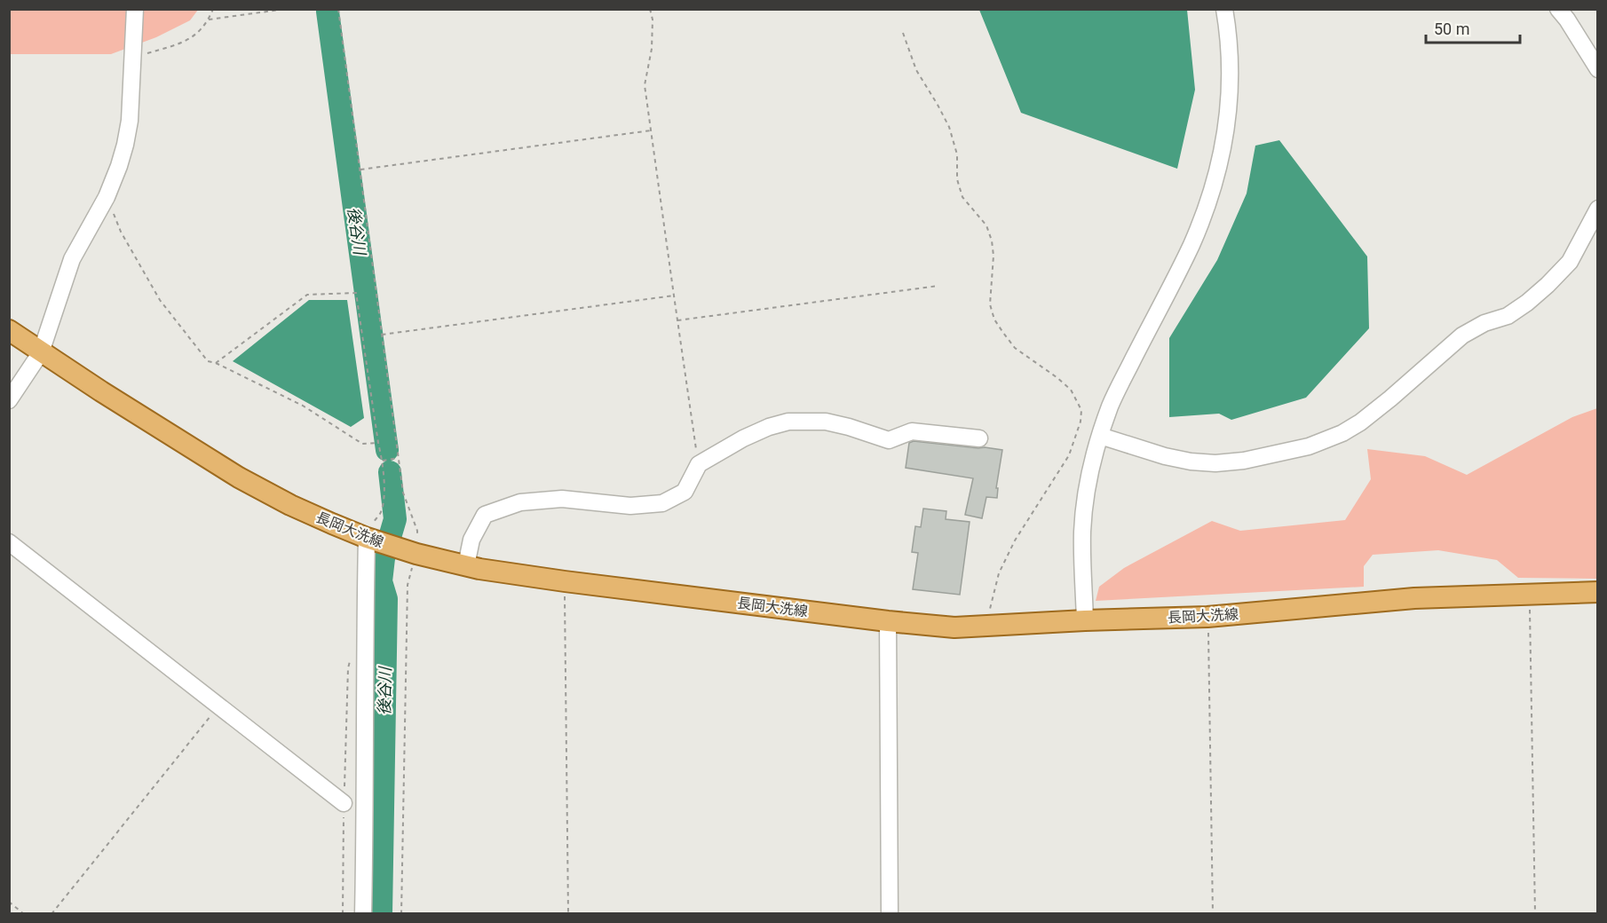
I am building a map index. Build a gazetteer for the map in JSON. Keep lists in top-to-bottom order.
{
  "streets": {
    "main road": ["長岡大洗線"]
  },
  "water": ["後谷川"],
  "scale_bar": "50 m"
}
